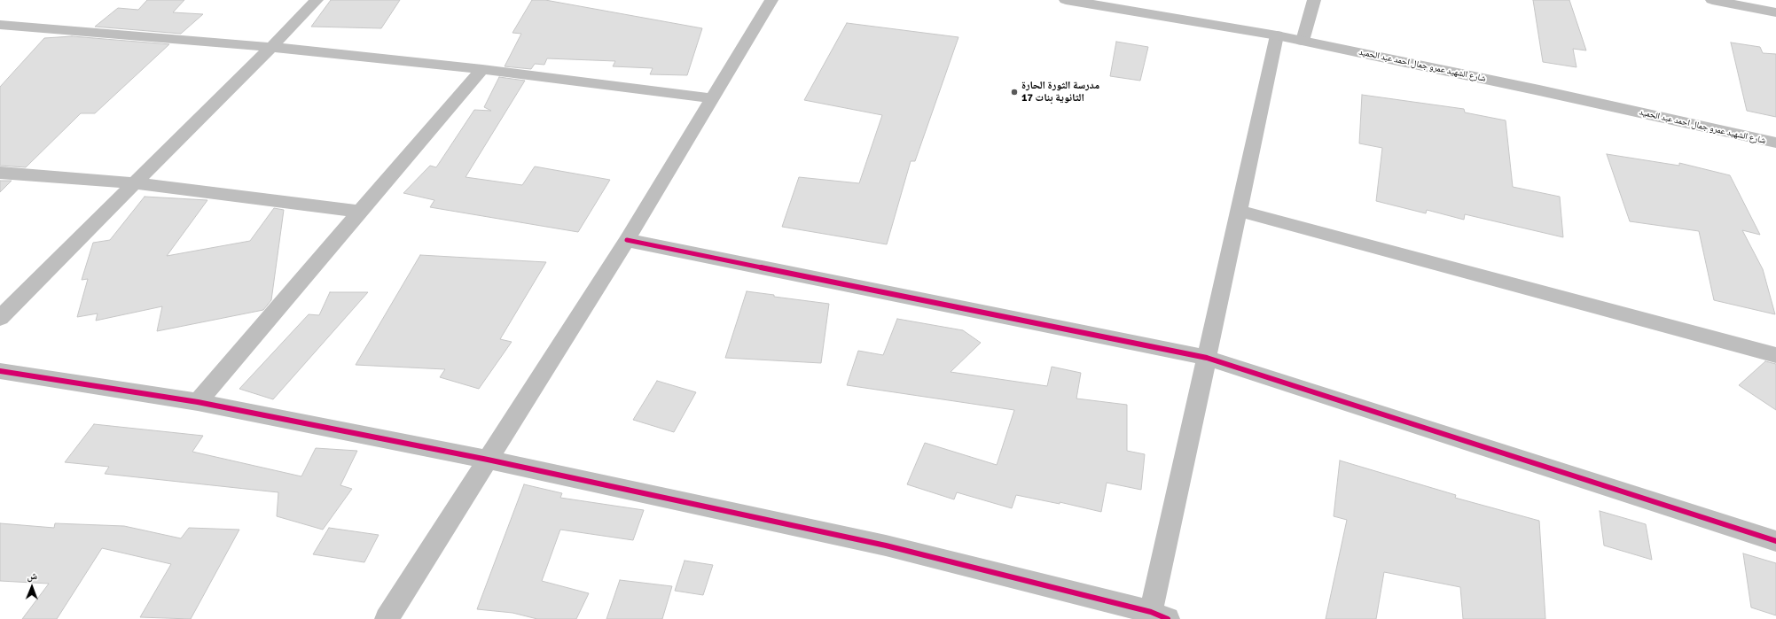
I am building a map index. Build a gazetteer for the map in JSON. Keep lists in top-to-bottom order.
{
  "streets": {
    "street": ["شارع الشهيد عمرو جمال احمد عبد الحميد"]
  },
  "places": ["مدرسة الثورة الحارة 17 الثانوية بنات"],
  "north": "top"
}
